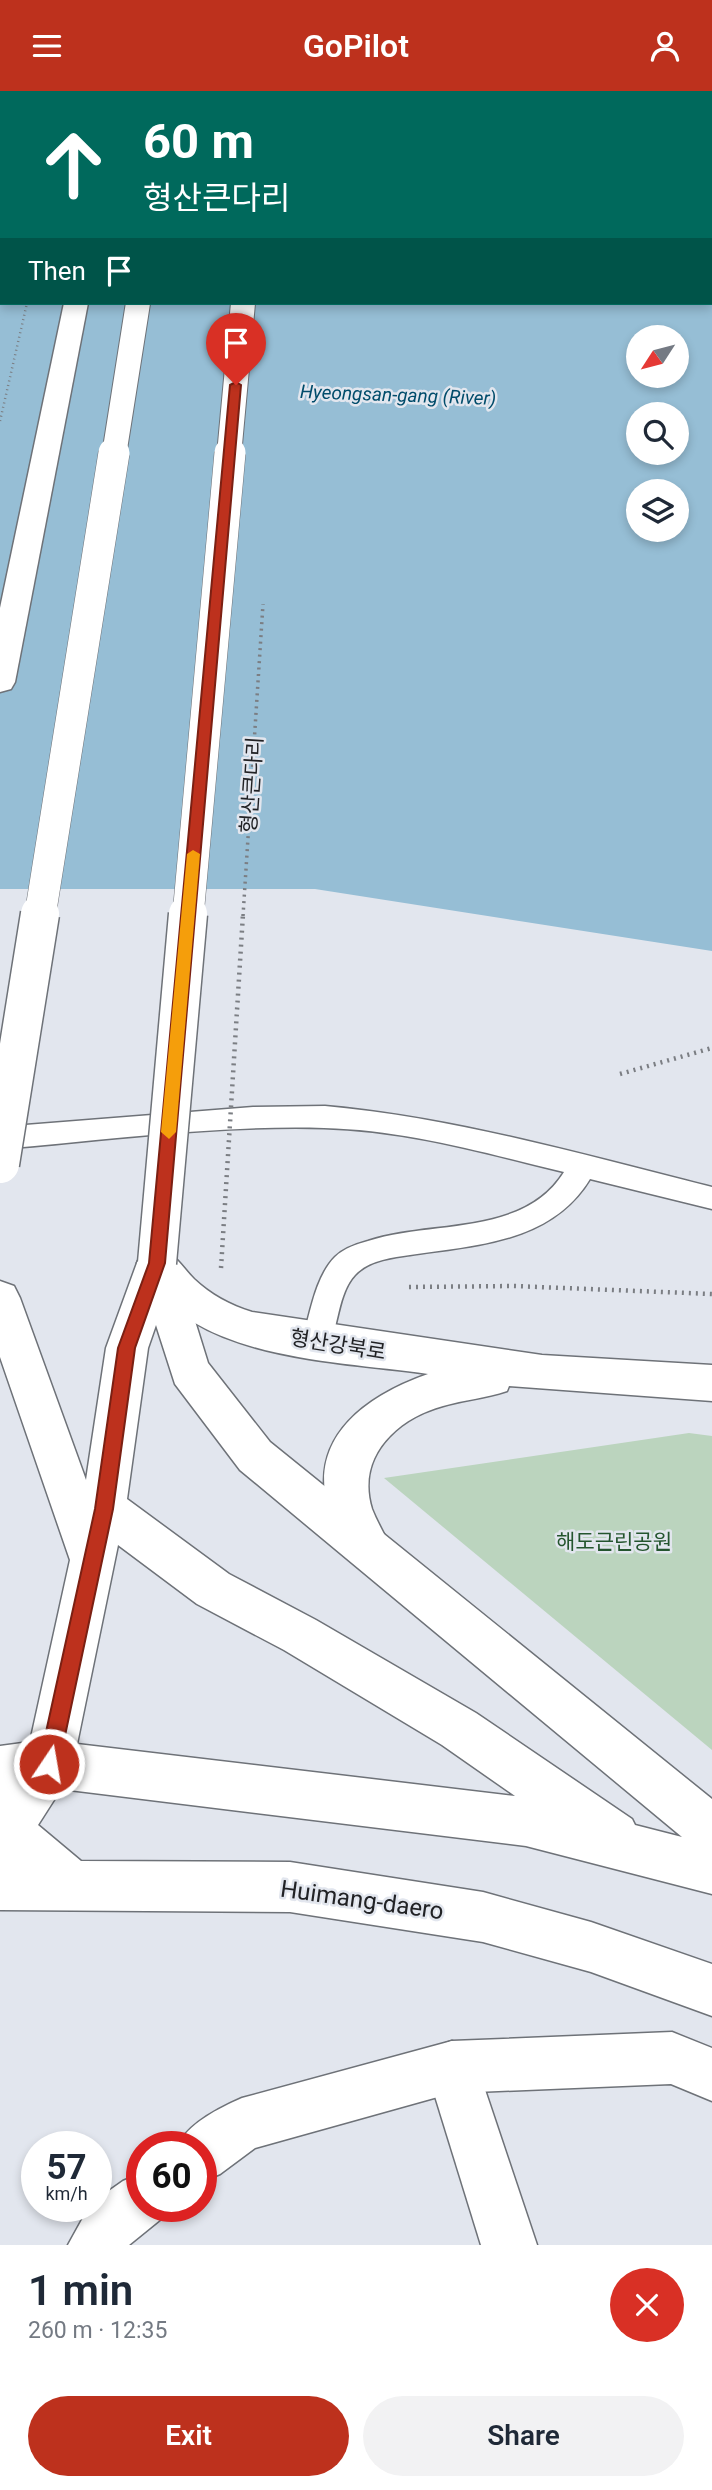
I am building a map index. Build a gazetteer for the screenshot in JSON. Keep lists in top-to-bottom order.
{
  "streets": {
    "main road": ["형산강북로", "Huimang-daero"],
    "path": ["형산큰다리"]
  },
  "water": ["Hyeongsan-gang (River)"],
  "parks": ["해도근린공원"],
  "north": "bottom left",
  "page": {
    "header": "GoPilot",
    "turn": ["60 m", "형산큰다리"],
    "then": "Then",
    "speed": "57 km/h",
    "limit": "60",
    "heading": ["1 min", "260 m · 12:35"],
    "buttons": ["Exit", "Share"]
  }
}
